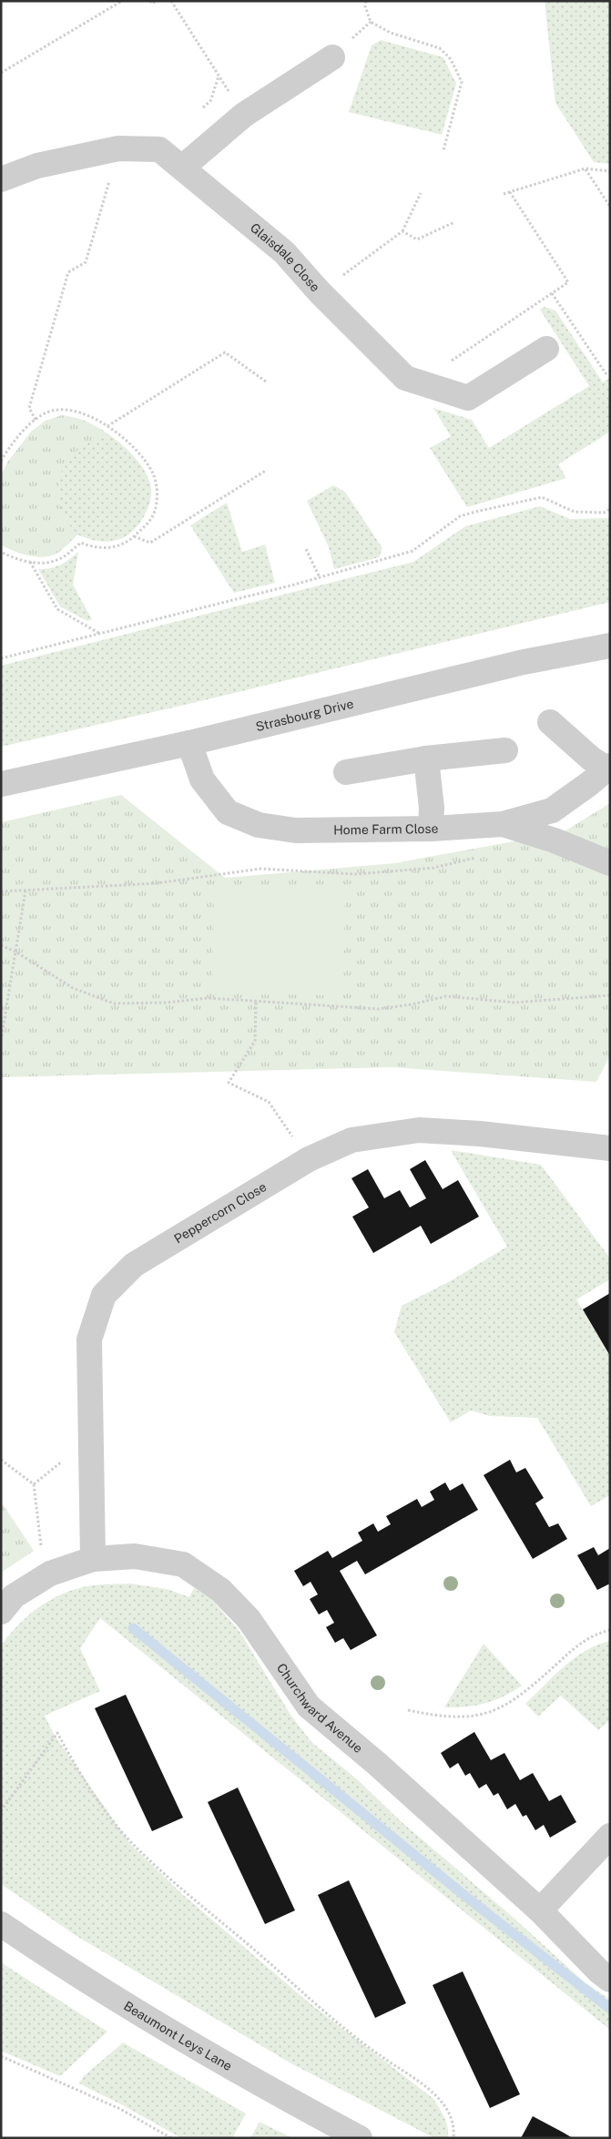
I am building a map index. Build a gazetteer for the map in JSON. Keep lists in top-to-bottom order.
{
  "streets": {
    "street": [
      "Glaisdale Close",
      "Strasbourg Drive",
      "Home Farm Close",
      "Peppercorn Close",
      "Churchward Avenue",
      "Beaumont Leys Lane"
    ]
  },
  "crossings": [
    ["Strasbourg Drive", "Home Farm Close"],
    ["Peppercorn Close", "Churchward Avenue"]
  ]
}
